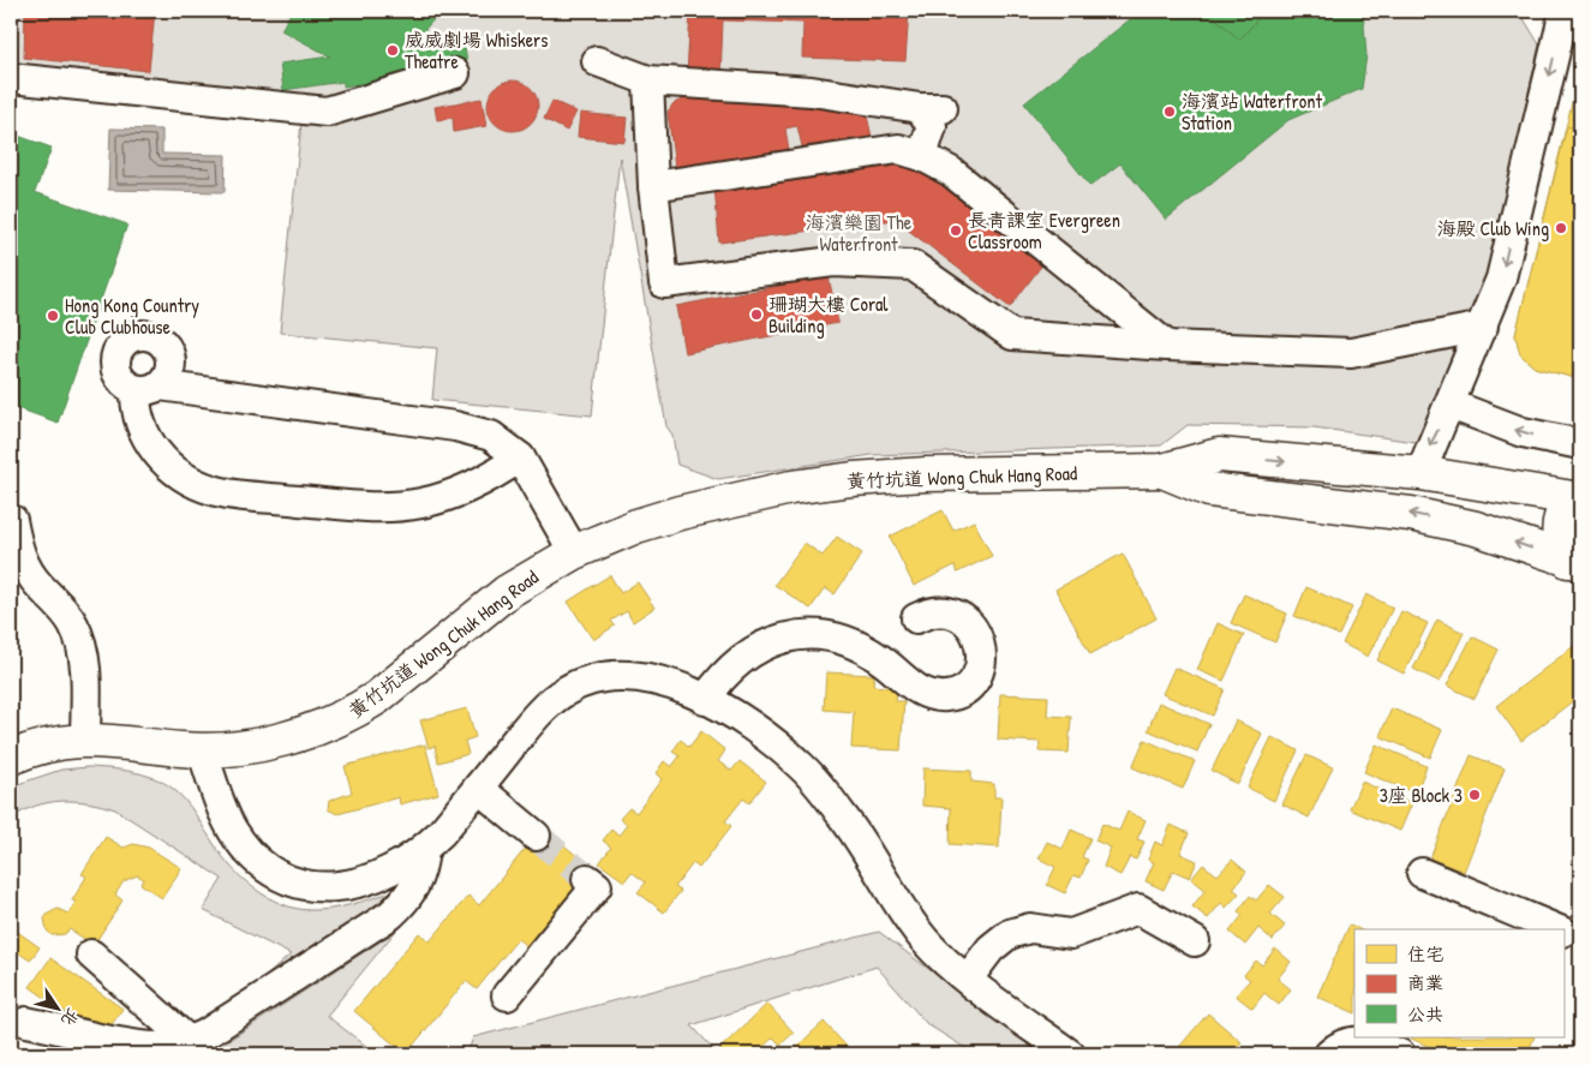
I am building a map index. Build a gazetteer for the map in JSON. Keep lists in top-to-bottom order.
{
  "streets": {
    "main road": ["黃竹坑道 Wong Chuk Hang Road"]
  },
  "parks": ["海濱樂園 The Waterfront"],
  "places": [
    "威威劇場 Whiskers Theatre",
    "海濱站 Waterfront Station",
    "海殿 Club Wing",
    "長青課室 Evergreen Classroom",
    "珊瑚大樓 Coral Building",
    "Hong Kong Country Club Clubhouse",
    "3座 Block 3"
  ],
  "legend": ["住宅", "商業", "公共"],
  "north": "bottom right"
}
